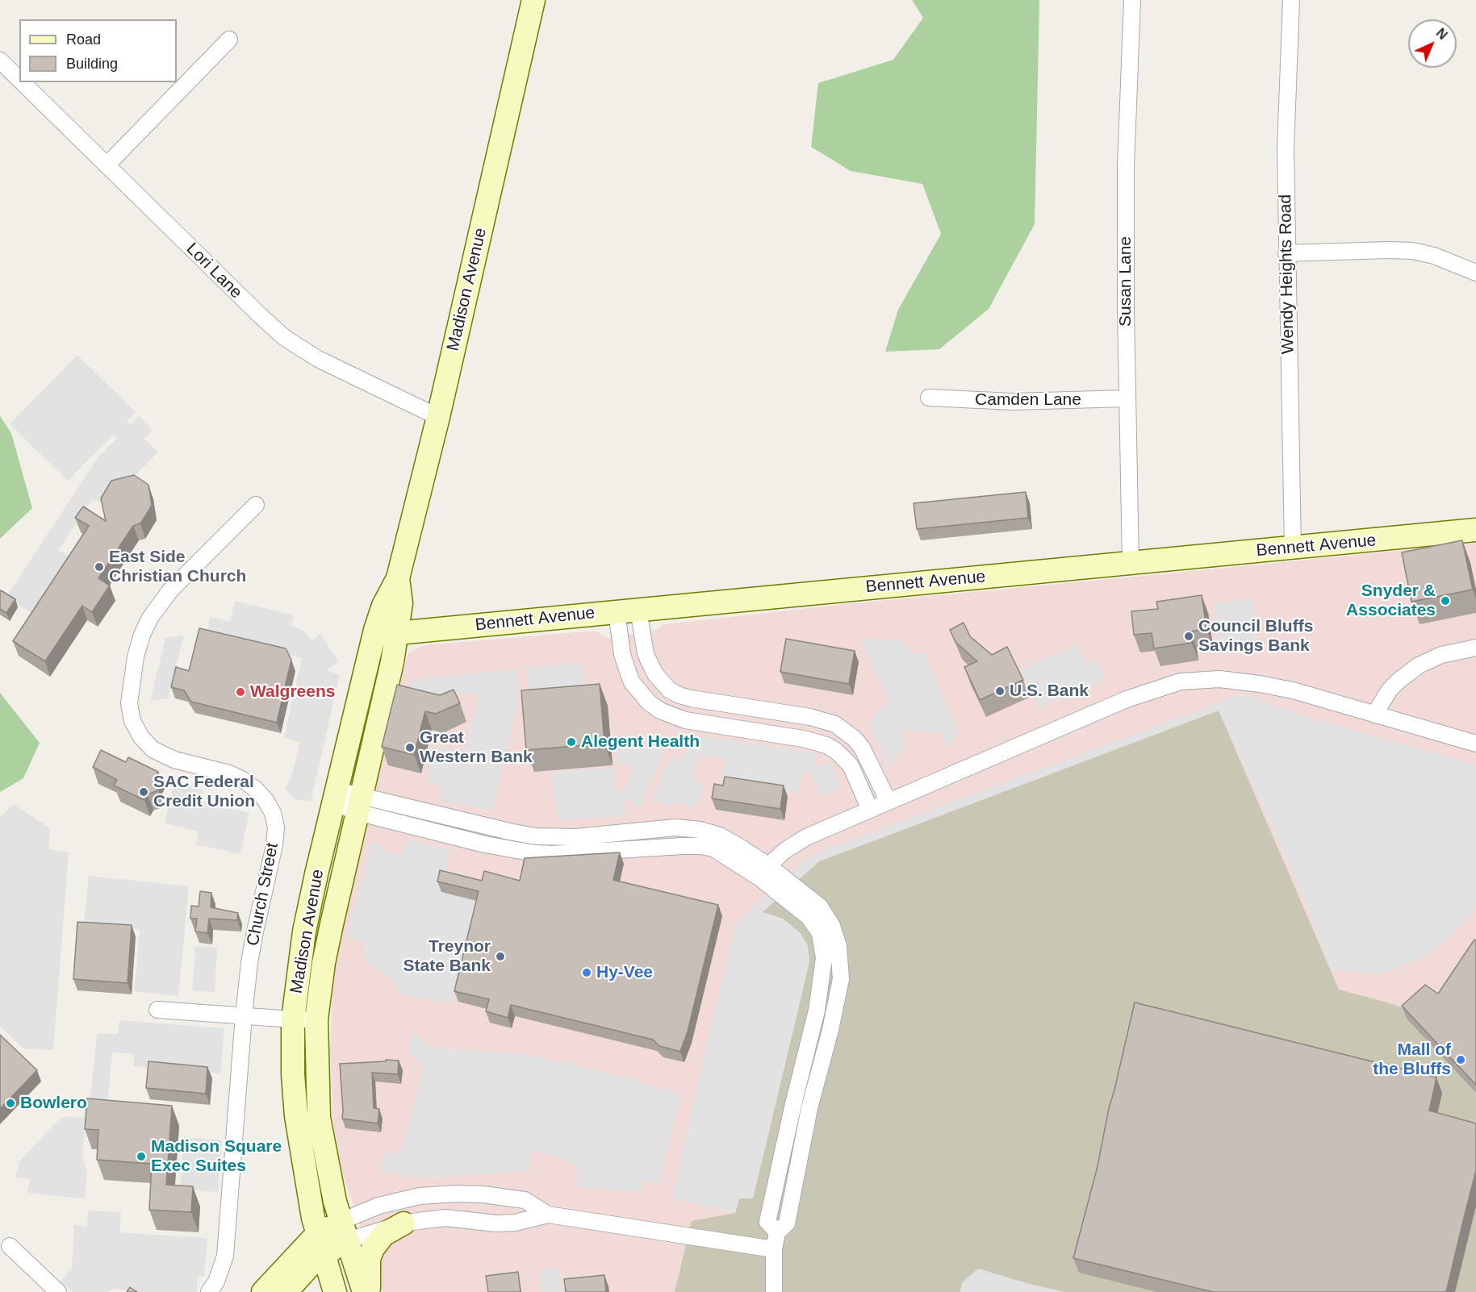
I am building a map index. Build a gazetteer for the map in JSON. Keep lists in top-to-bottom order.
{
  "streets": {
    "main road": ["Madison Avenue", "Bennett Avenue"],
    "street": [
      "Lori Lane",
      "Wendy Heights Road",
      "Susan Lane",
      "Camden Lane",
      "Church Street"
    ]
  },
  "crossings": [
    ["Lori Lane", "Madison Avenue"],
    ["Wendy Heights Road", "Bennett Avenue"],
    ["Susan Lane", "Camden Lane"],
    ["Susan Lane", "Bennett Avenue"],
    ["Madison Avenue", "Bennett Avenue"]
  ],
  "places": [
    "East Side Christian Church",
    "Snyder & Associates",
    "Council Bluffs Savings Bank",
    "U.S. Bank",
    "Walgreens",
    "Alegent Health",
    "Great Western Bank",
    "SAC Federal Credit Union",
    "Treynor State Bank",
    "Hy-Vee",
    "Mall of the Bluffs",
    "Bowlero",
    "Madison Square Exec Suites"
  ],
  "legend": ["Road", "Building"],
  "north": "top right"
}
